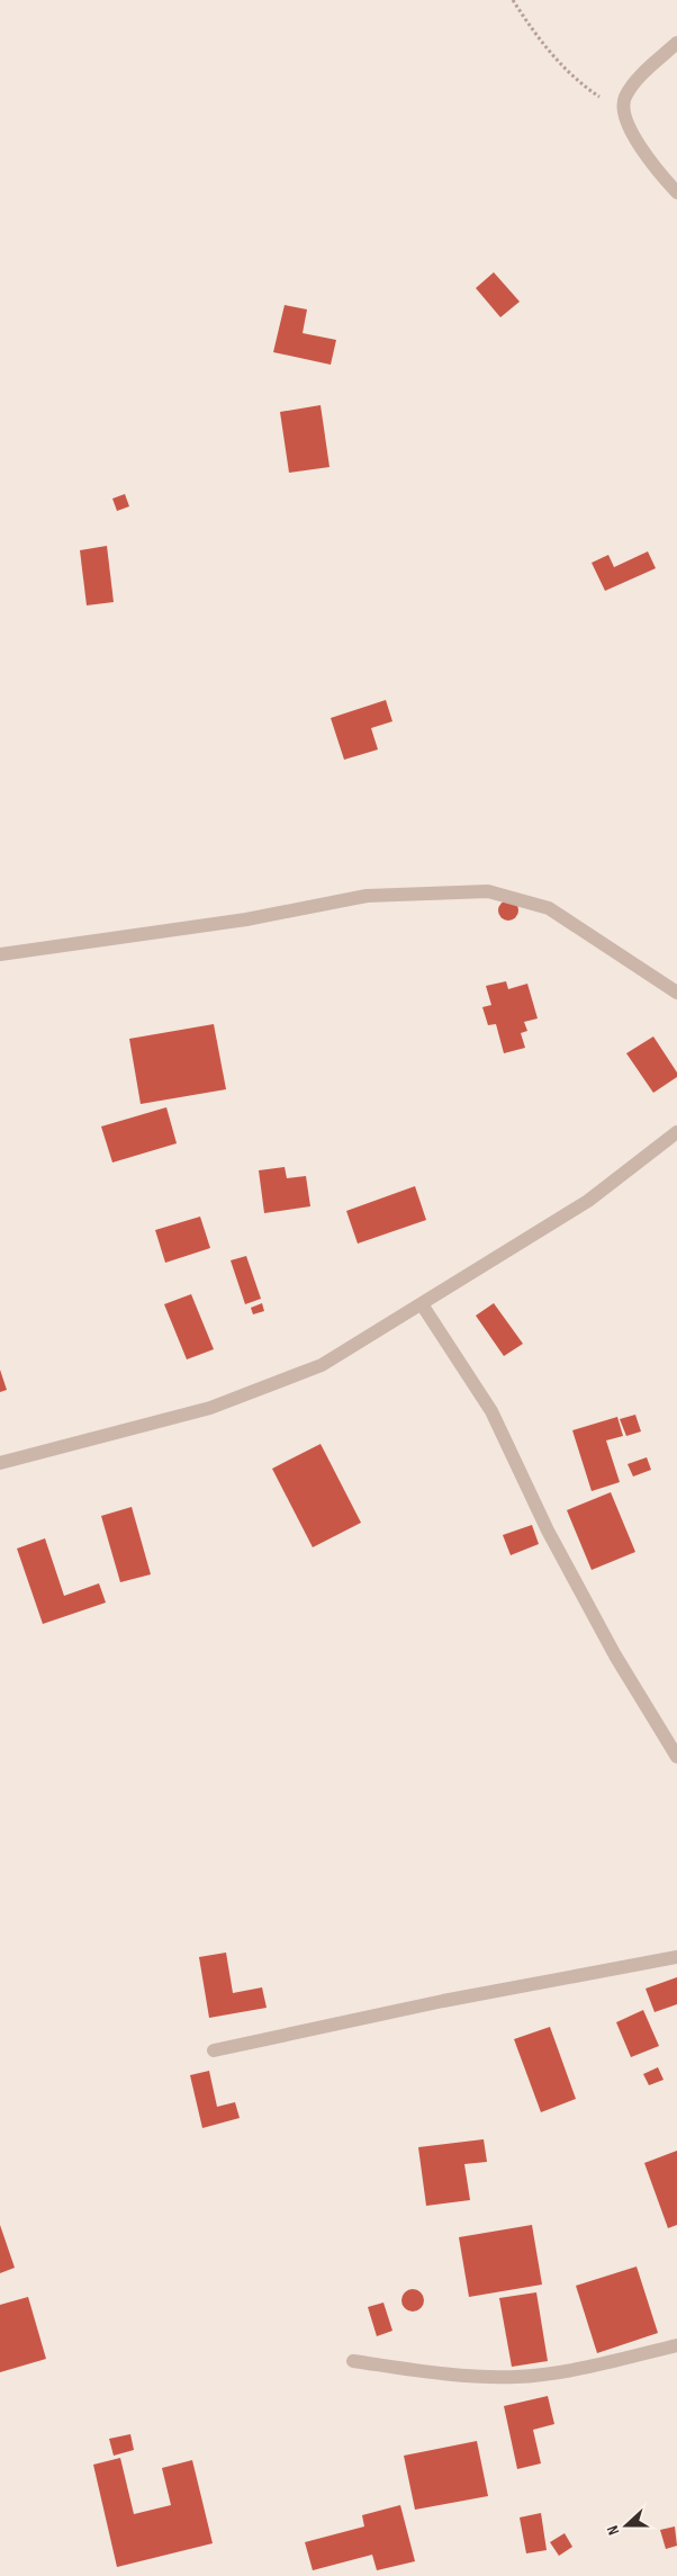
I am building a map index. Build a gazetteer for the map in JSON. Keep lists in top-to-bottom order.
{
  "north": "left"
}
